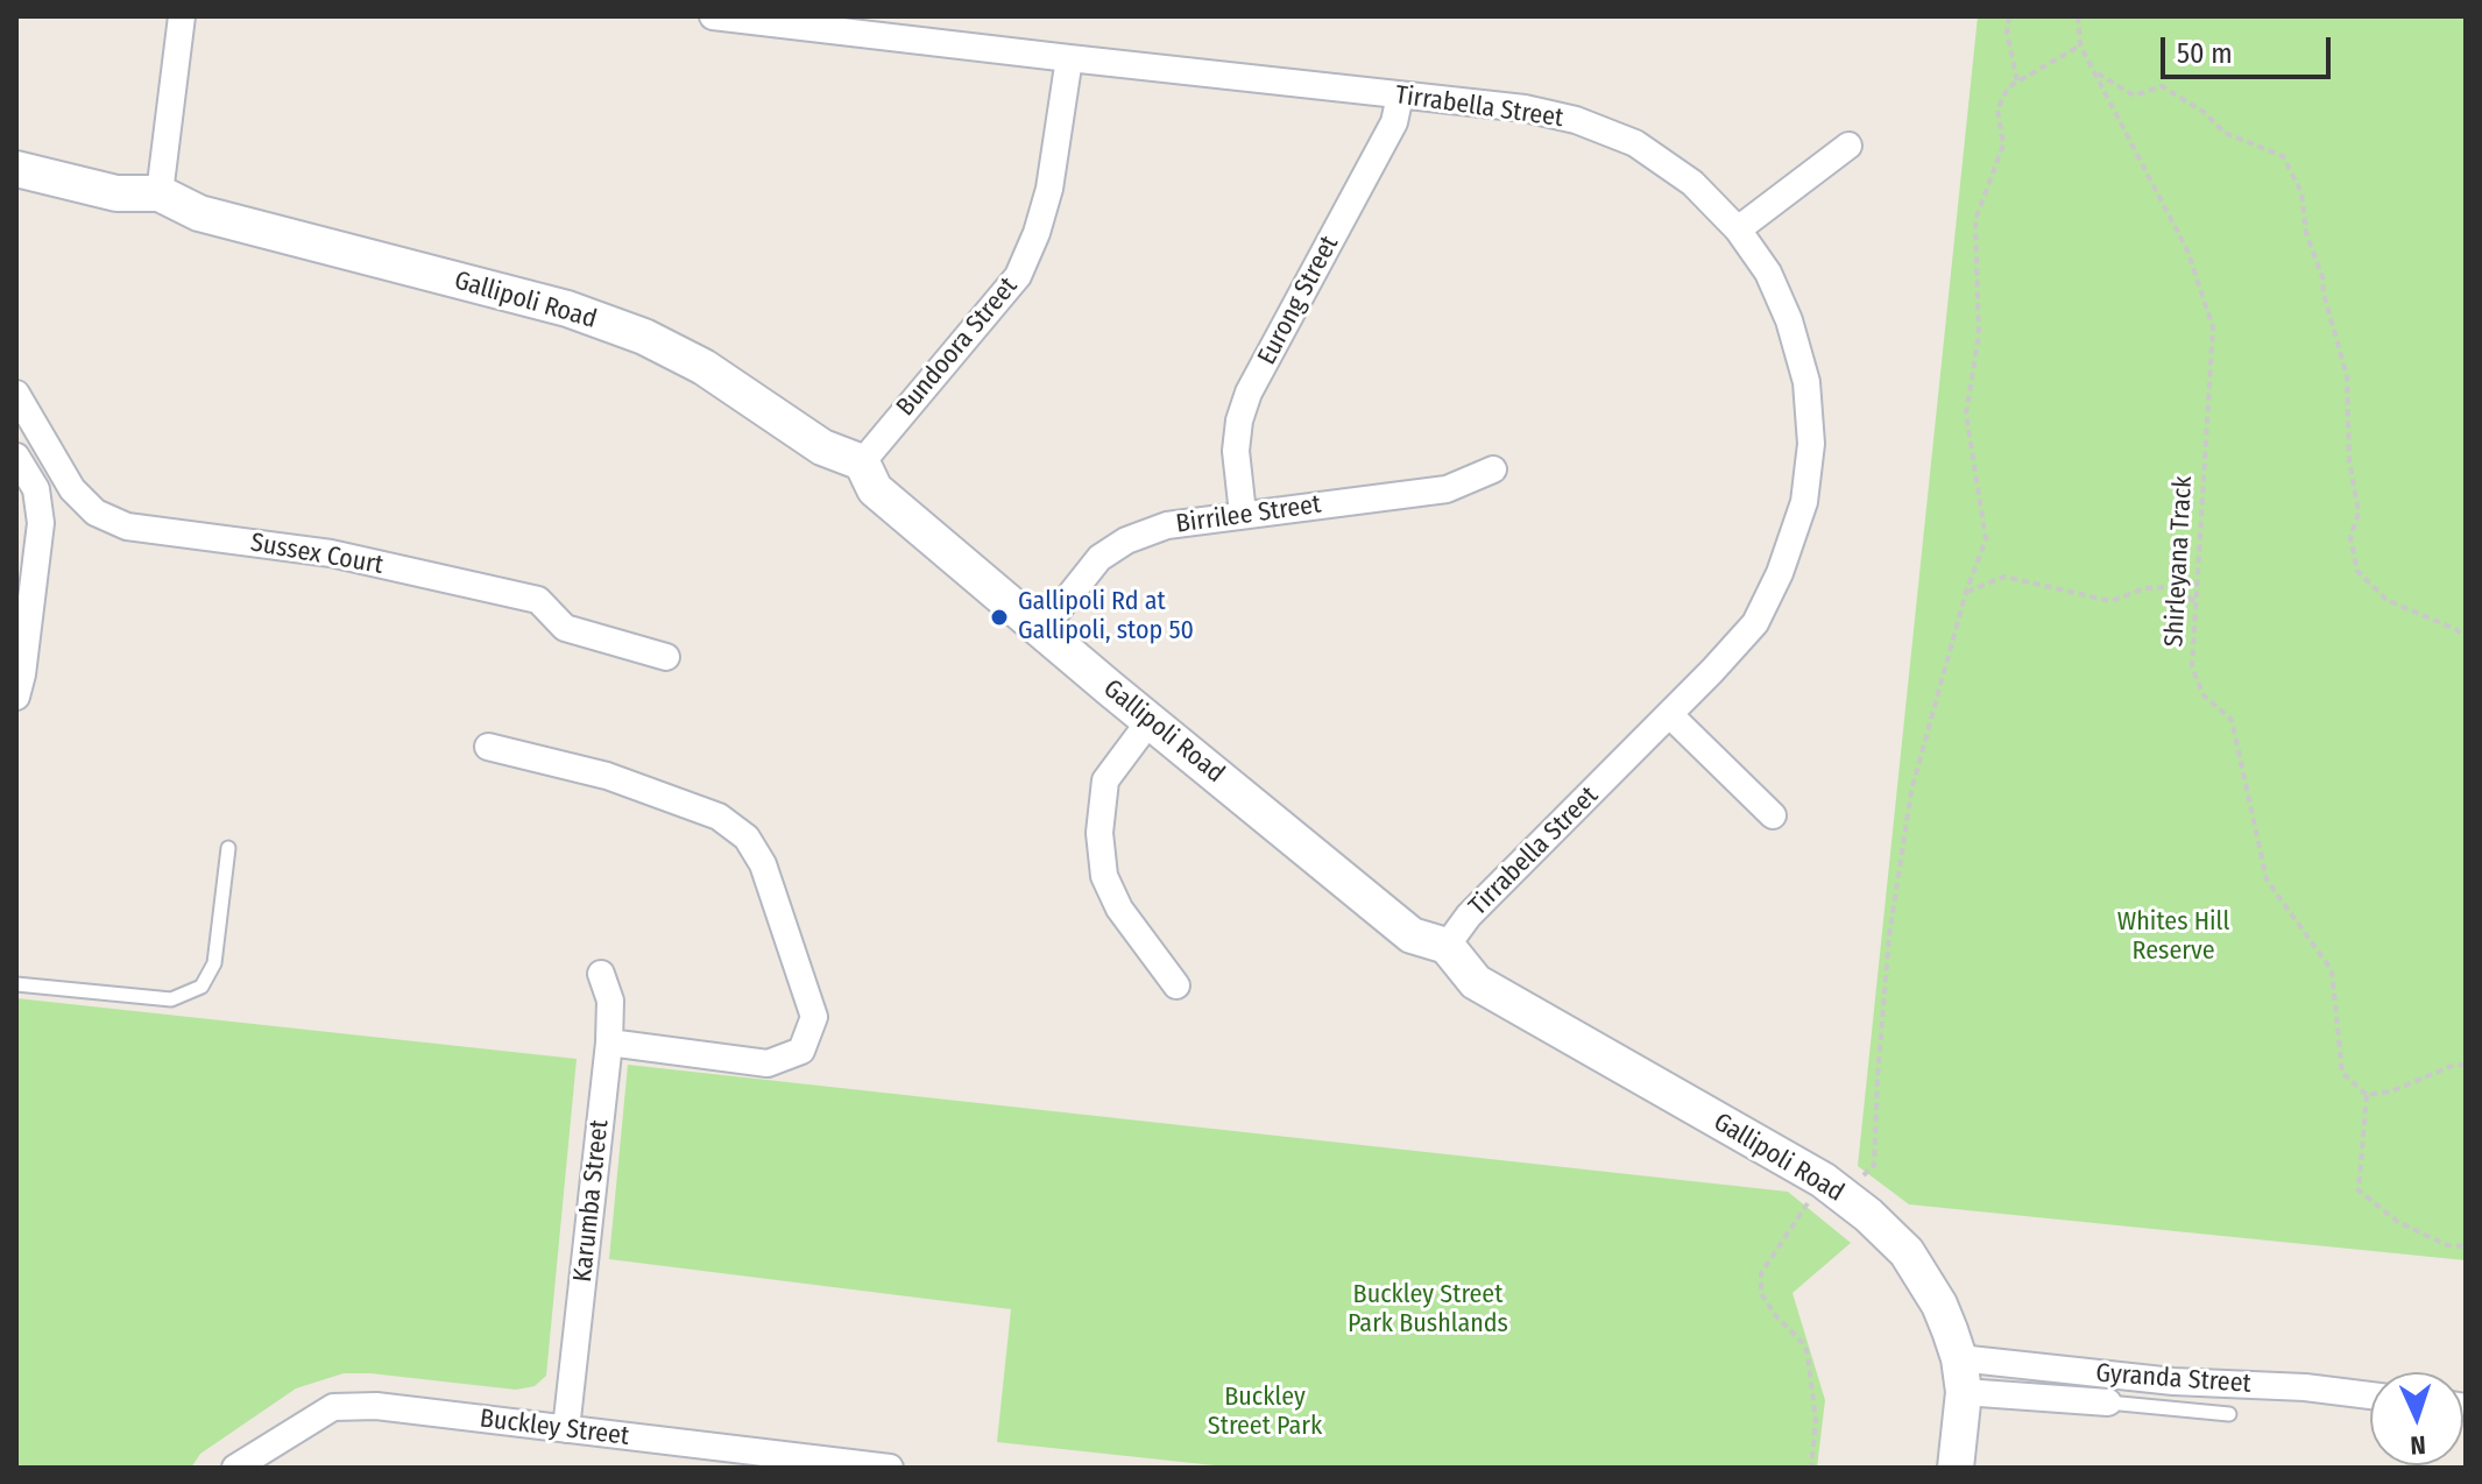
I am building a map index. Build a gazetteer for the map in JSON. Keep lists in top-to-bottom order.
{
  "streets": {
    "street": [
      "Tirrabella Street",
      "Gallipoli Road",
      "Eurong Street",
      "Bundoora Street",
      "Birrilee Street",
      "Sussex Court",
      "Karumba Street",
      "Gyranda Street",
      "Buckley Street"
    ],
    "path": ["Shirleyana Track"]
  },
  "crossings": [
    ["Tirrabella Street", "Gallipoli Road"],
    ["Tirrabella Street", "Eurong Street"],
    ["Tirrabella Street", "Bundoora Street"],
    ["Gallipoli Road", "Bundoora Street"],
    ["Gallipoli Road", "Birrilee Street"],
    ["Gallipoli Road", "Gyranda Street"],
    ["Eurong Street", "Birrilee Street"],
    ["Karumba Street", "Buckley Street"]
  ],
  "parks": ["Whites Hill Reserve", "Buckley Street Park Bushlands", "Buckley Street Park"],
  "places": ["Gallipoli Rd at Gallipoli, stop 50"],
  "scale_bar": "50 m",
  "north": "bottom"
}
